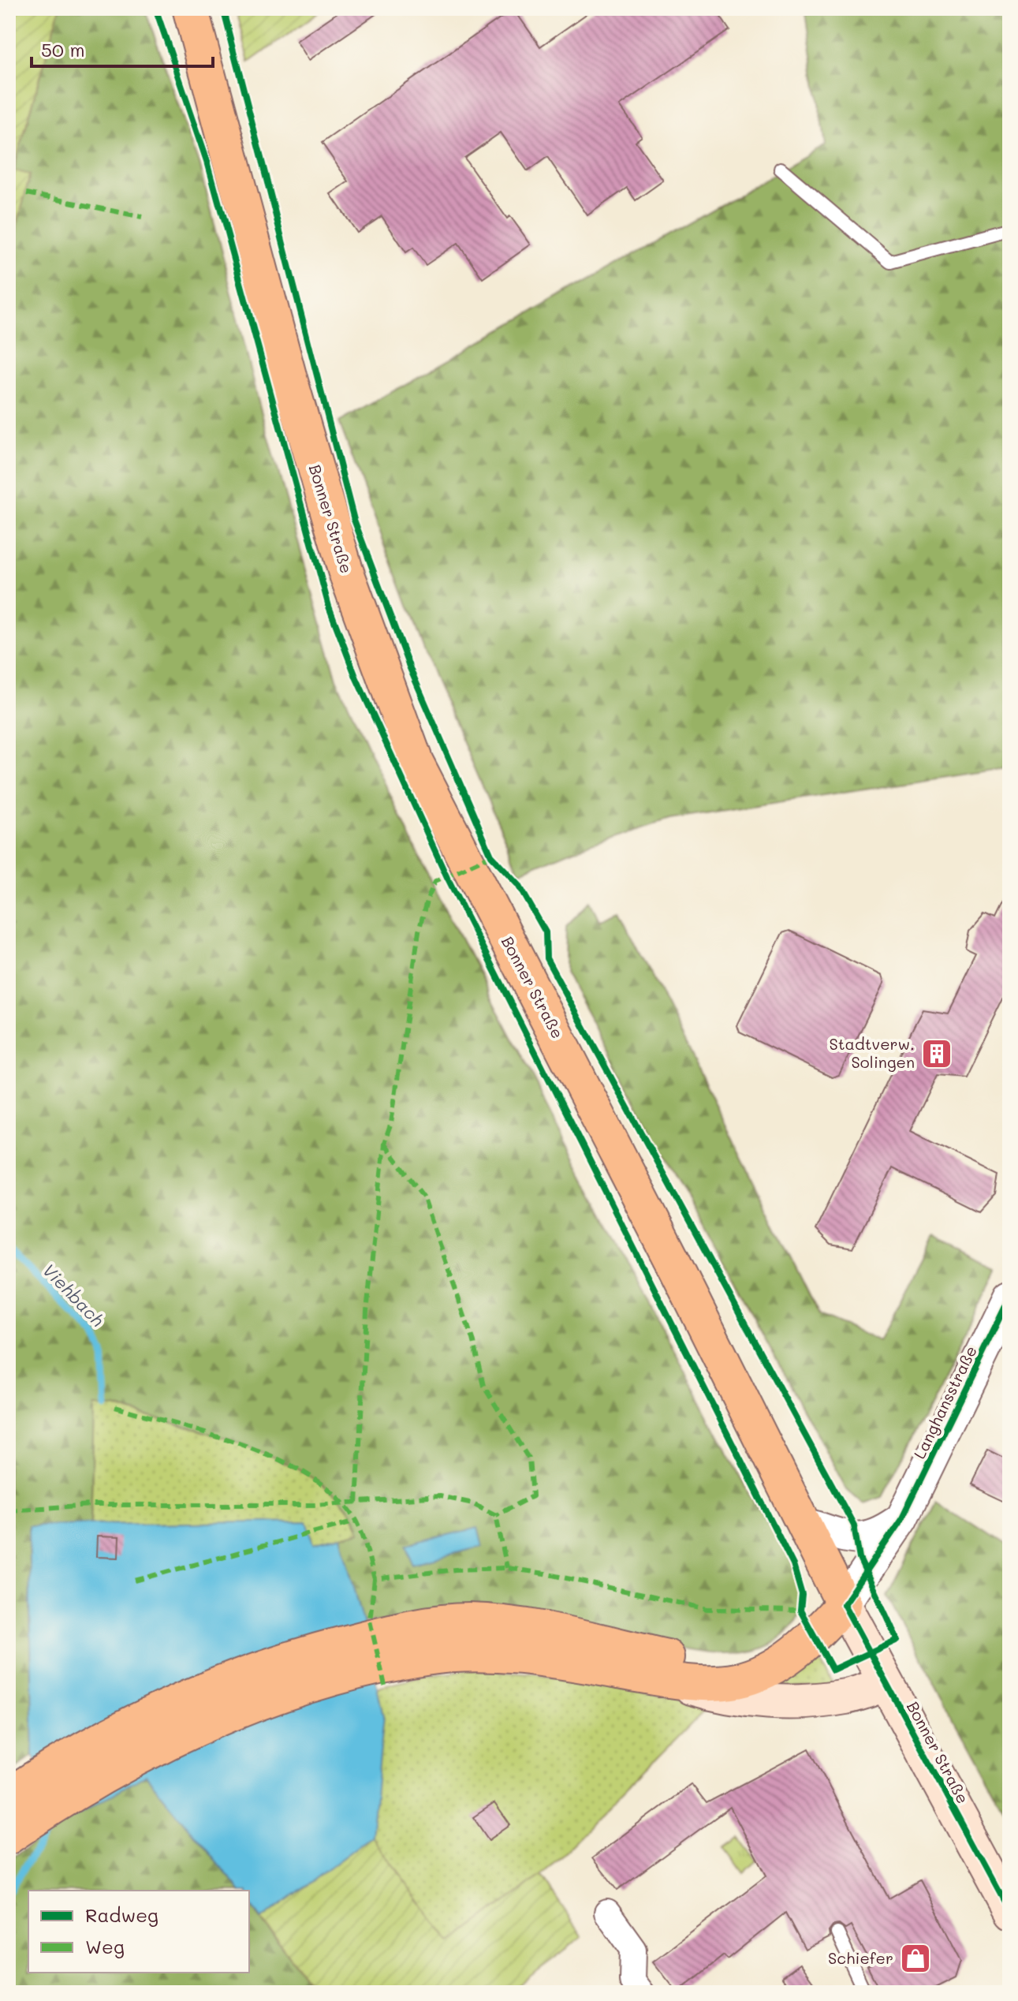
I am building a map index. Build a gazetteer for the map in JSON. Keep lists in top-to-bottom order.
{
  "streets": {
    "main road": ["Bonner Straße"],
    "street": ["Langhansstraße"]
  },
  "crossings": [
    ["Bonner Straße", "Langhansstraße"]
  ],
  "water": ["Viehbach"],
  "places": {
    "building": ["Stadtverw. Solingen"],
    "shop": ["Schiefer"]
  },
  "legend": ["Radweg", "Weg"],
  "scale_bar": "50 m"
}
